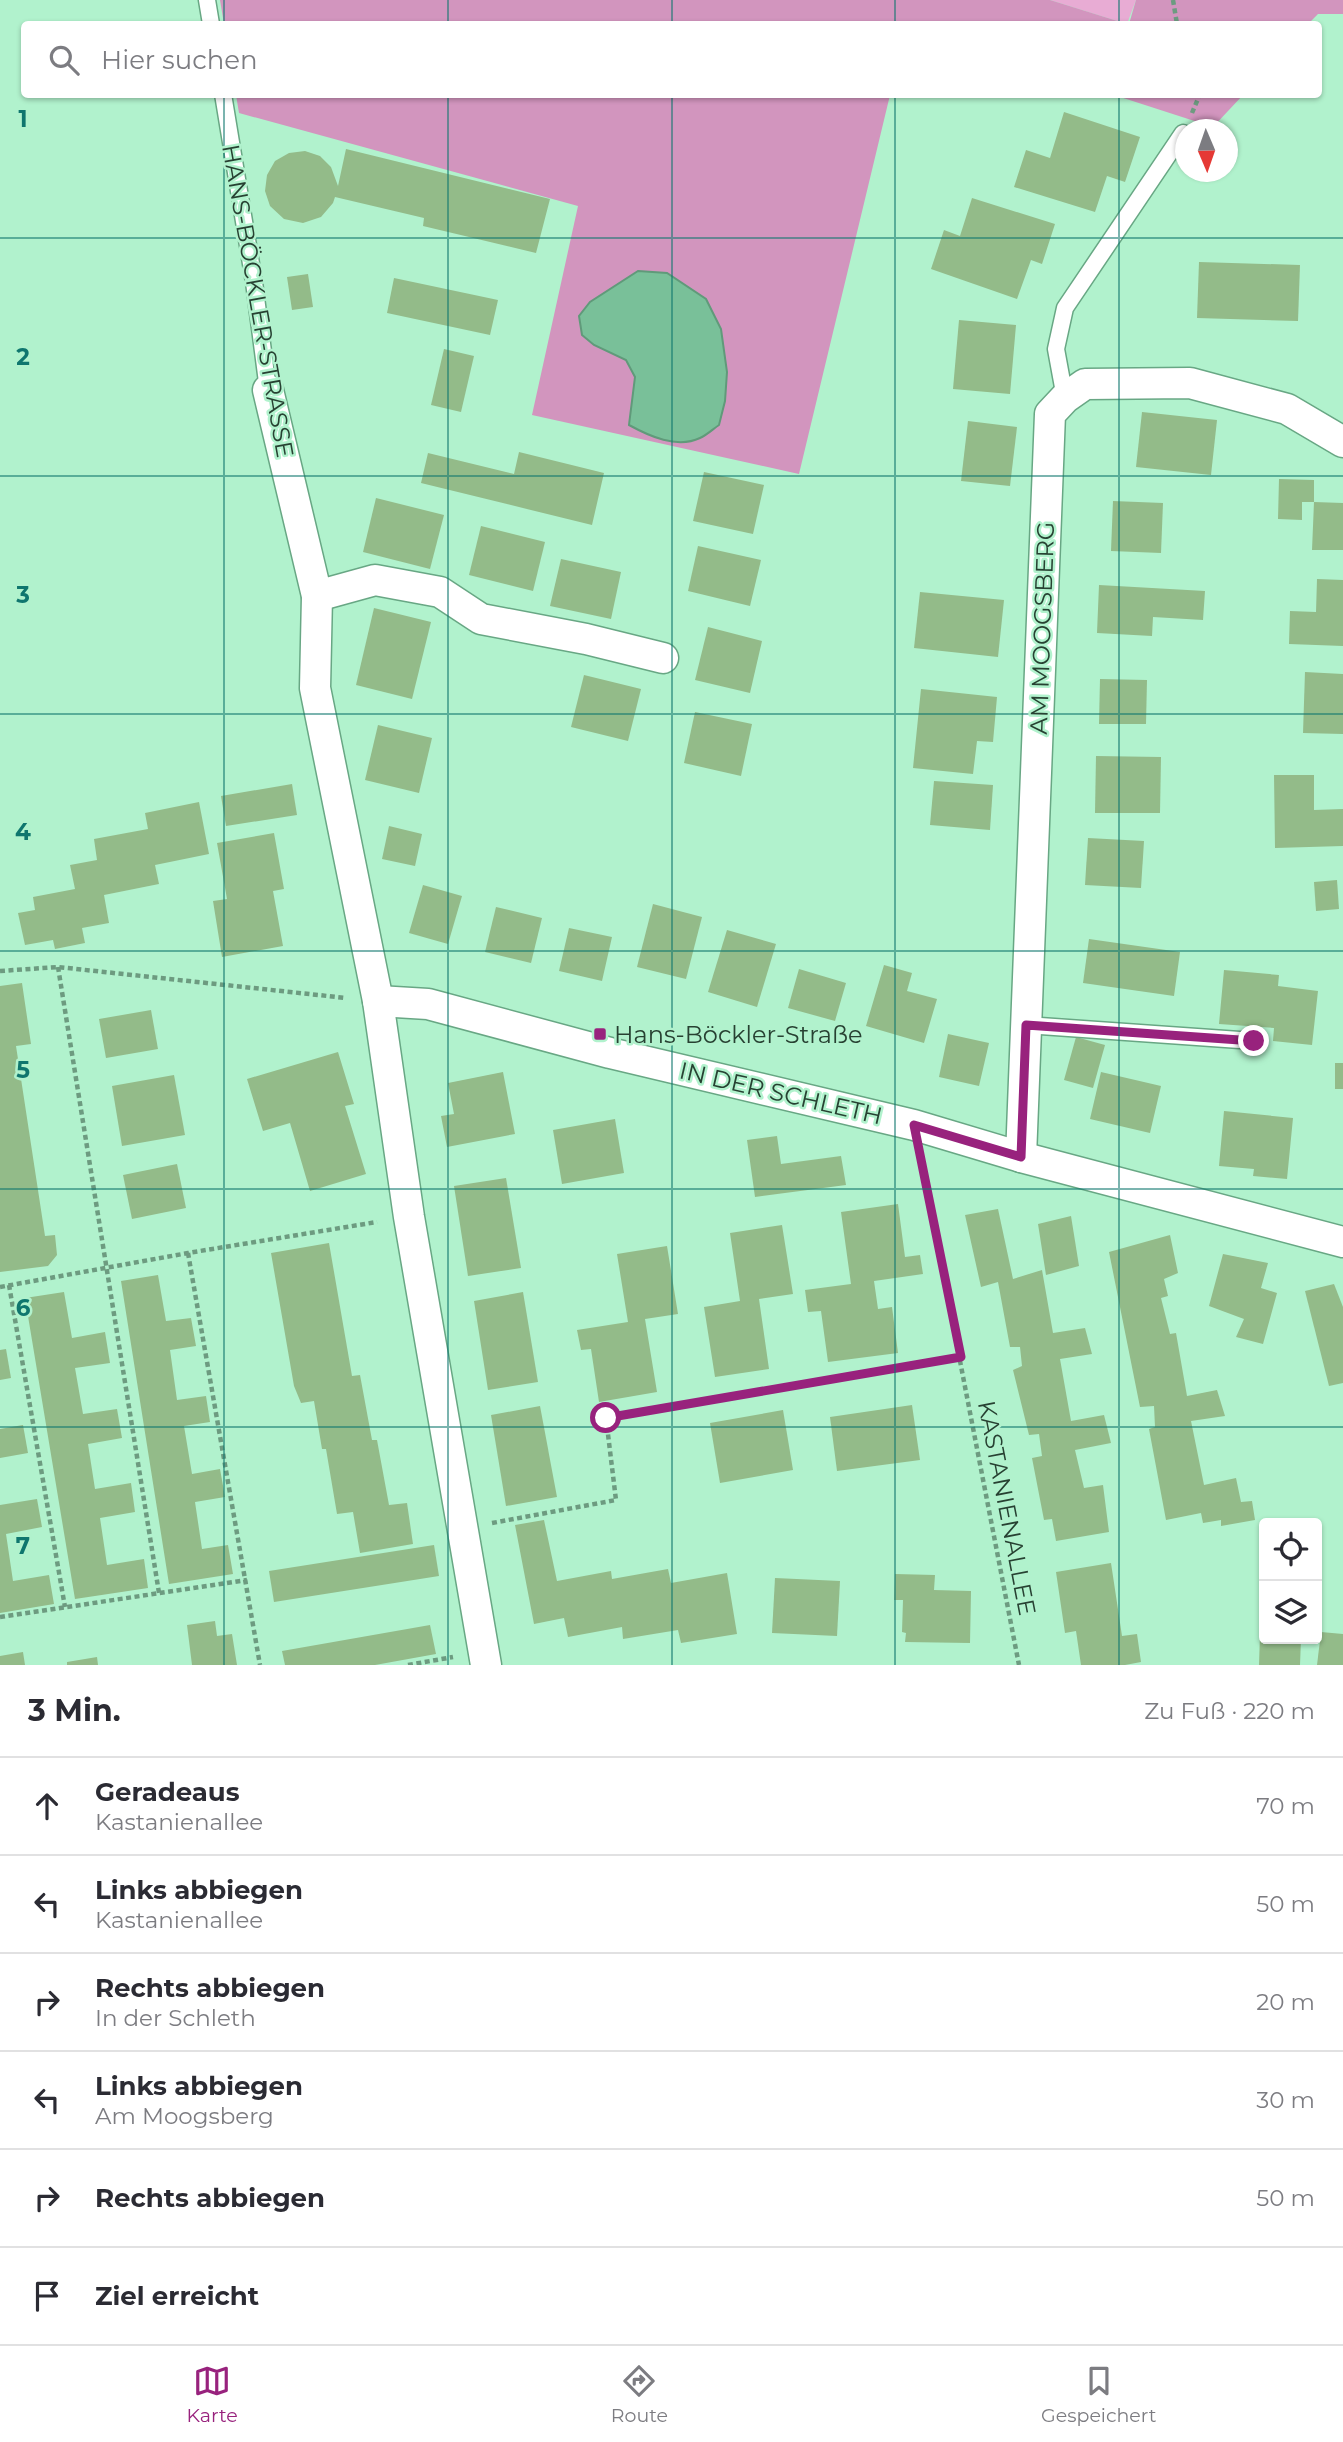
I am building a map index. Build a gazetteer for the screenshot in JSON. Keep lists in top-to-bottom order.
{
  "streets": {
    "street": ["HANS-BÖCKLER-STRASSE", "AM MOOGSBERG", "IN DER SCHLETH"],
    "path": ["KASTANIENALLEE"]
  },
  "crossings": [
    ["HANS-BÖCKLER-STRASSE", "IN DER SCHLETH"],
    ["AM MOOGSBERG", "IN DER SCHLETH"],
    ["IN DER SCHLETH", "KASTANIENALLEE"]
  ],
  "places": {
    "transit": ["Hans-Böckler-Straße"]
  },
  "north": "bottom",
  "page": {
    "search": "Hier suchen",
    "heading": ["3 Min.", "Zu Fuß · 220 m"],
    "list": [
      ["Geradeaus", "Kastanienallee", "70 m"],
      ["Links abbiegen", "Kastanienallee", "50 m"],
      ["Rechts abbiegen", "In der Schleth", "20 m"],
      ["Links abbiegen", "Am Moogsberg", "30 m"],
      ["Rechts abbiegen", "50 m"],
      "Ziel erreicht"
    ],
    "nav": ["Karte", "Route", "Gespeichert"]
  },
  "grid": {
    "rows": [
      "1",
      "2",
      "3",
      "4",
      "5",
      "6",
      "7"
    ]
  }
}
